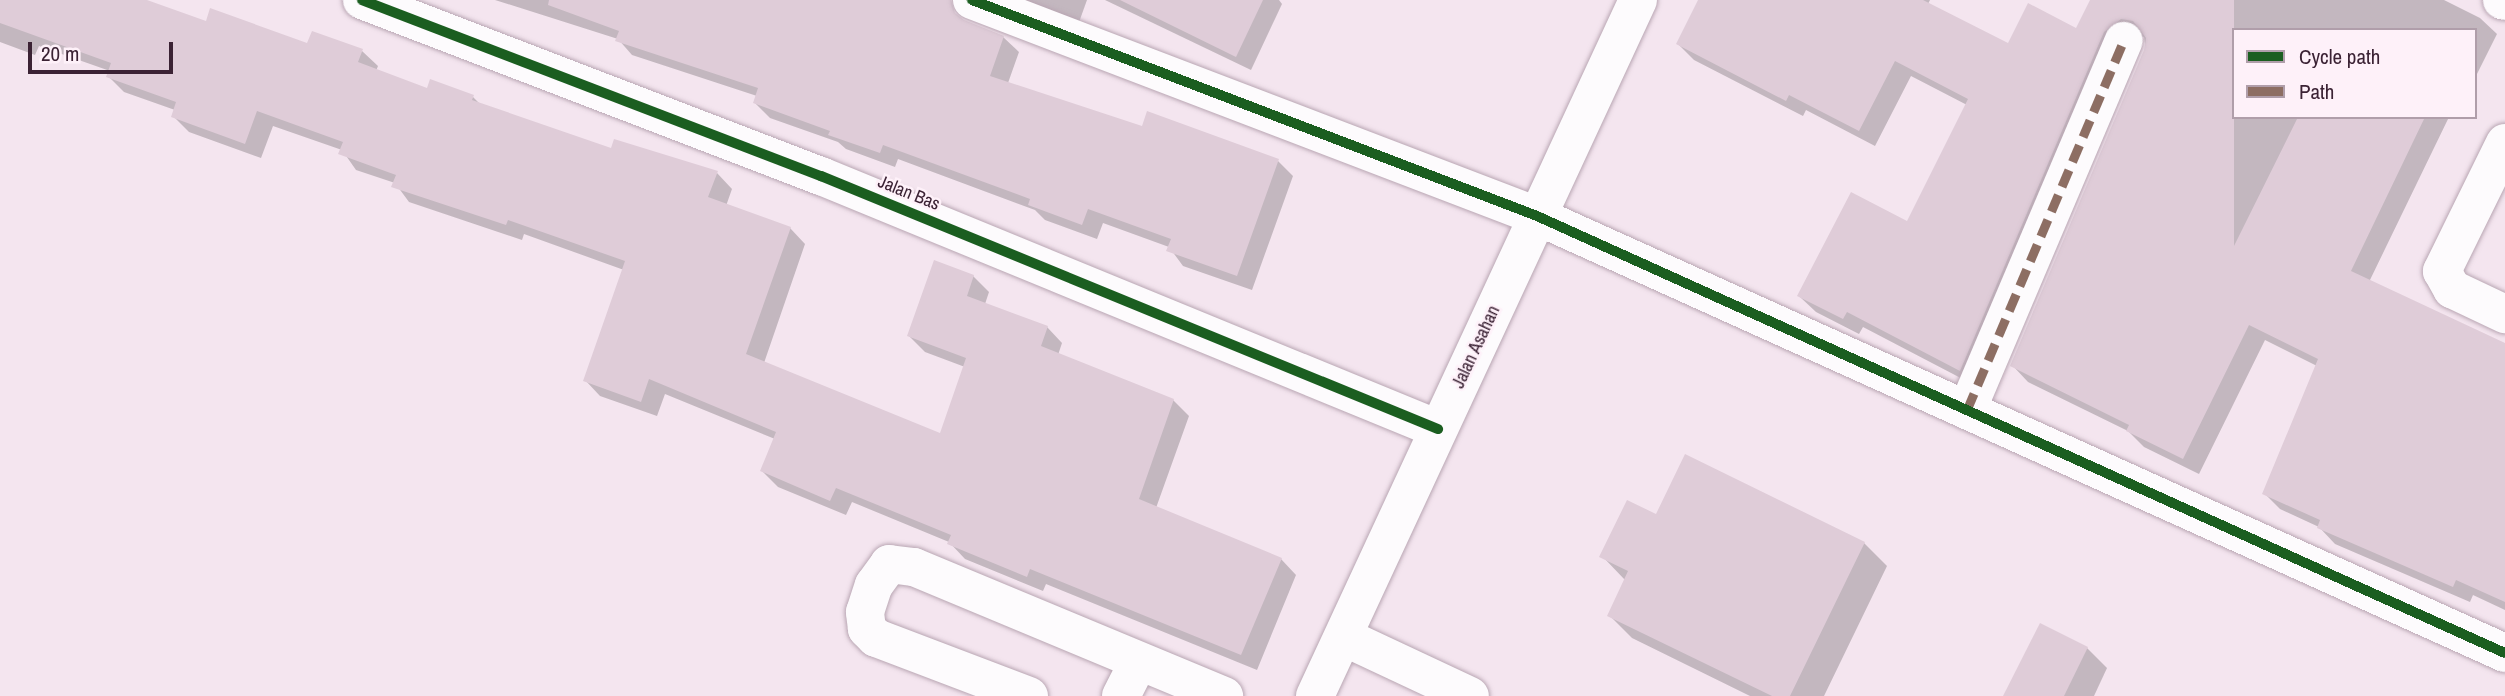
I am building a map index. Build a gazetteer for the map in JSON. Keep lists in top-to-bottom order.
{
  "streets": {
    "street": ["Jalan Bas", "Jalan Asahan"]
  },
  "crossings": [
    ["Jalan Bas", "Jalan Asahan"]
  ],
  "legend": ["Cycle path", "Path"],
  "scale_bar": "20 m"
}
